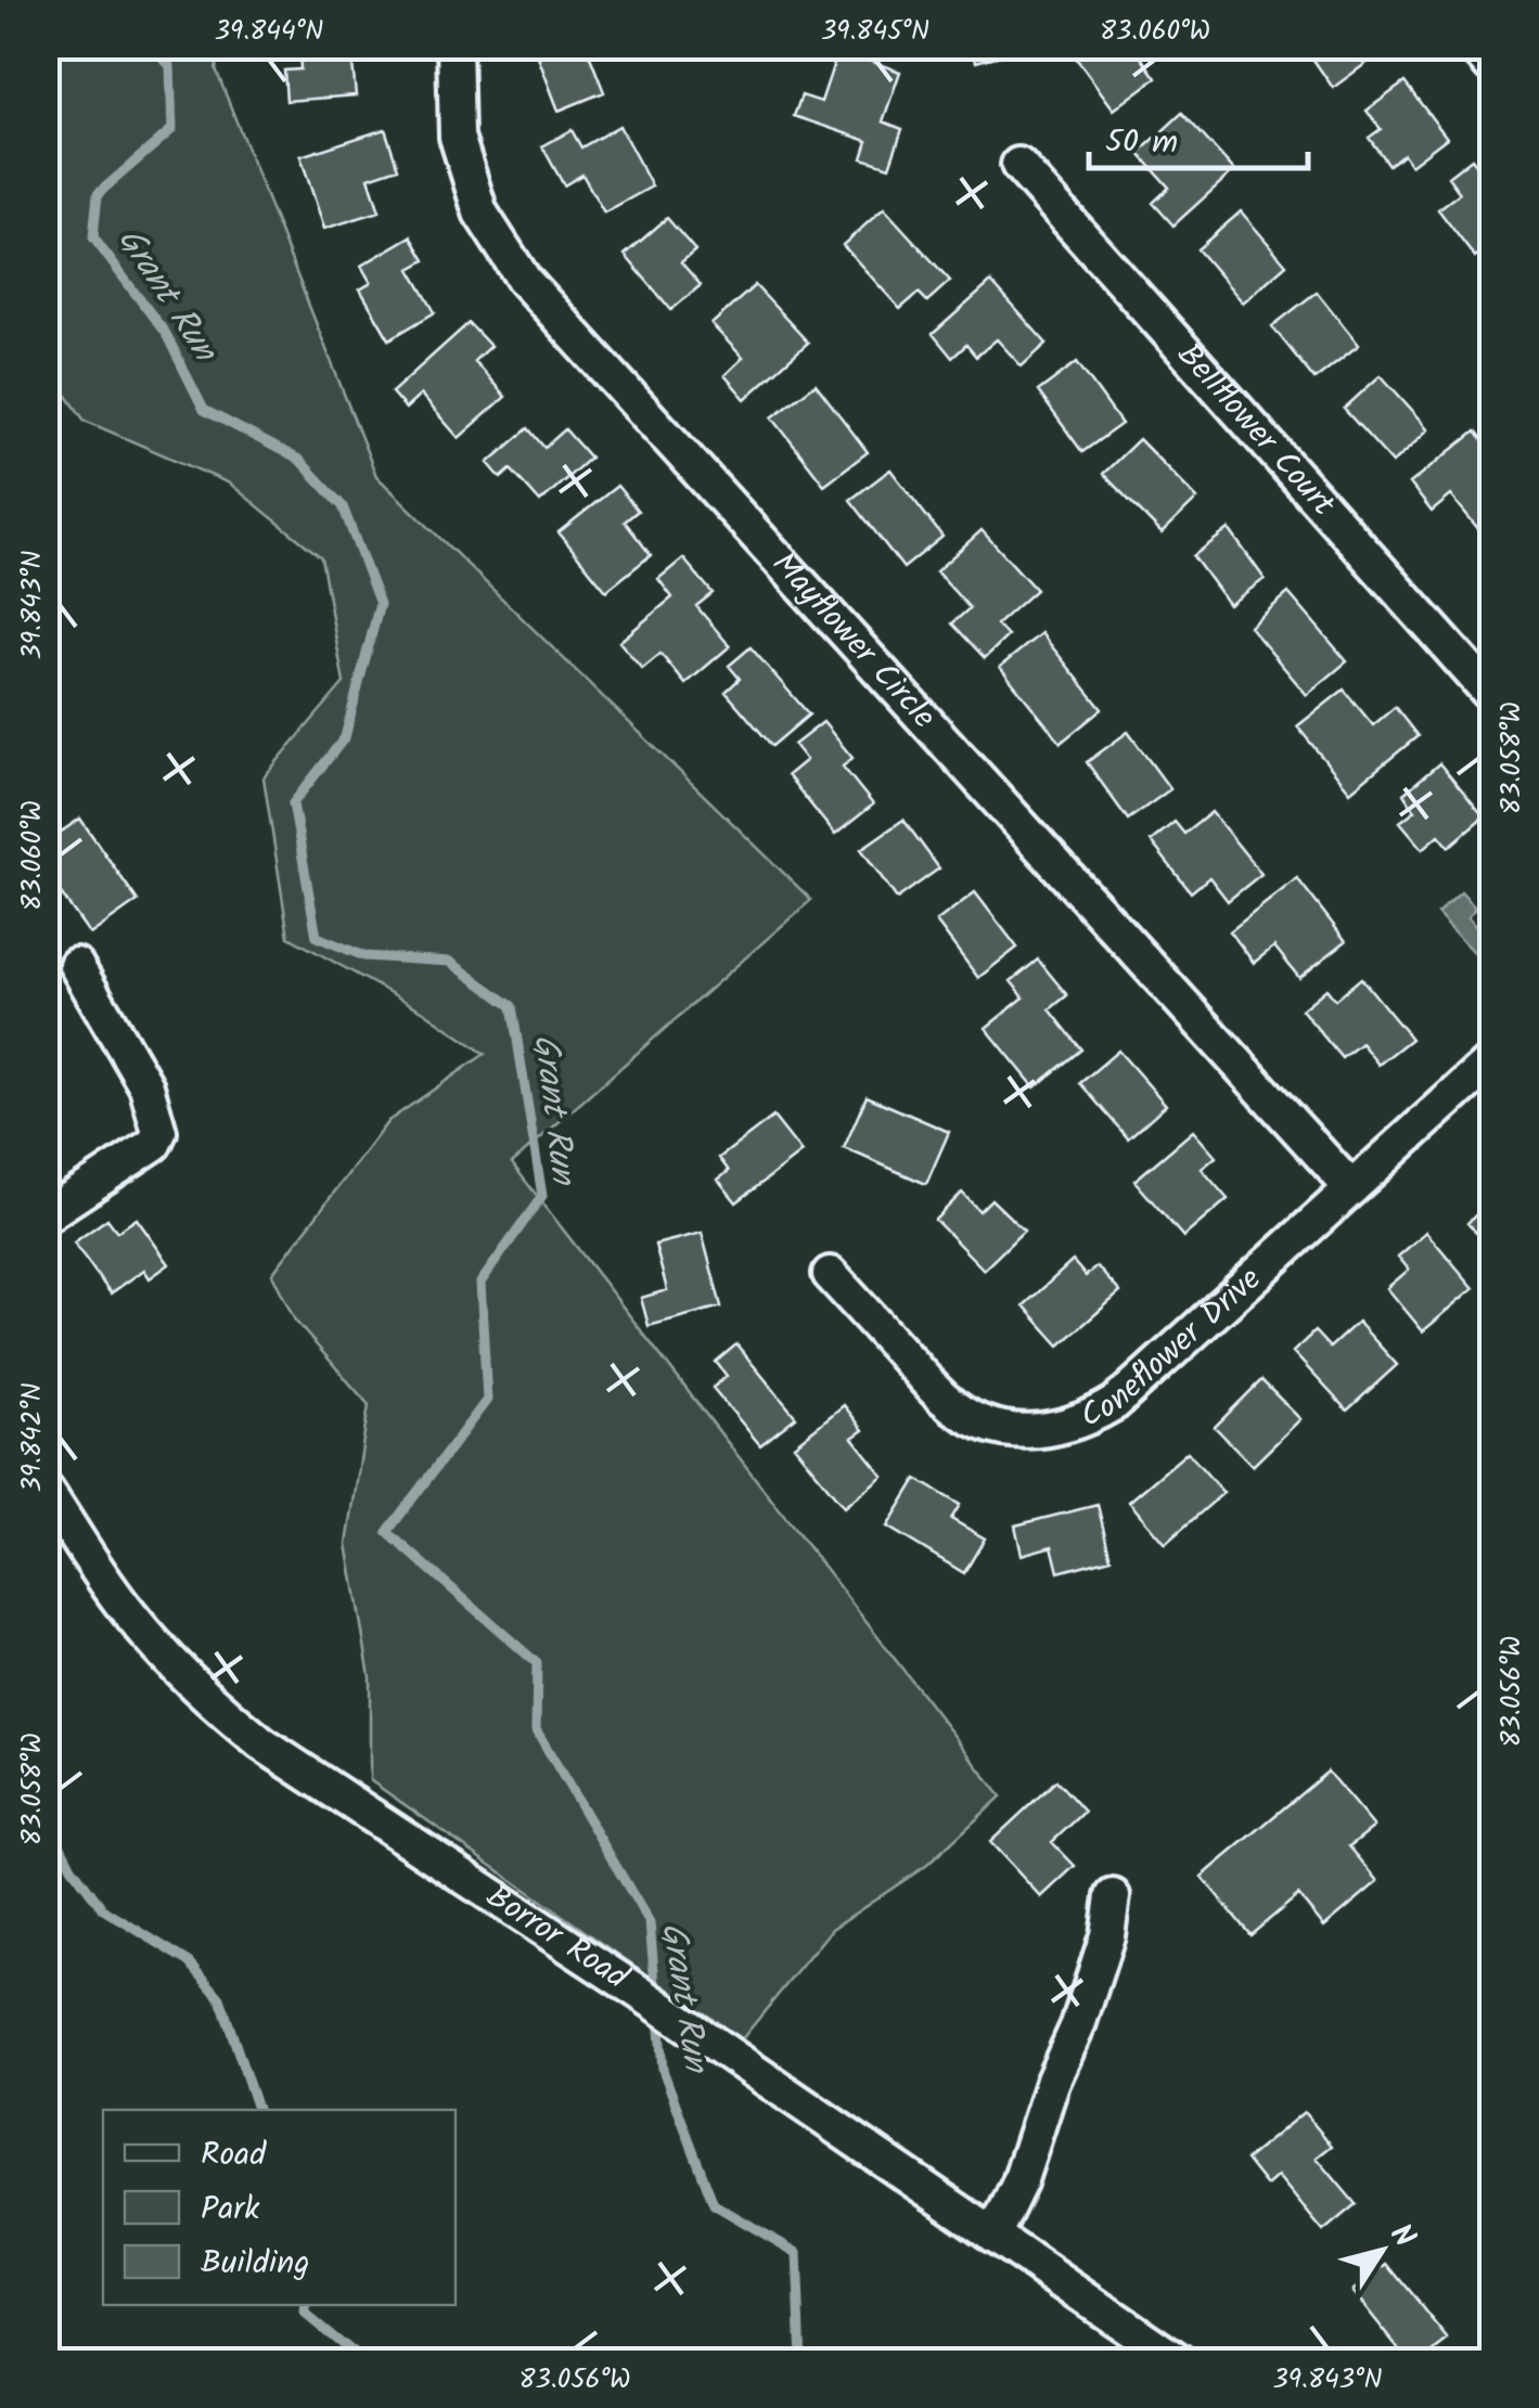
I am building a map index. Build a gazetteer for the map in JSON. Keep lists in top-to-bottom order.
{
  "streets": {
    "street": [
      "Bellflower Court",
      "Mayflower Circle",
      "Coneflower Drive",
      "Borror Road"
    ]
  },
  "crossings": [
    ["Mayflower Circle", "Coneflower Drive"]
  ],
  "water": ["Grant Run"],
  "legend": ["Road", "Park", "Building"],
  "scale_bar": "50 m",
  "north": "top right",
  "coordinates": [
    "39.844°N",
    "39.845°N",
    "83.060°W",
    "39.843°N",
    "83.058°W",
    "39.842°N",
    "83.056°W"
  ]
}
